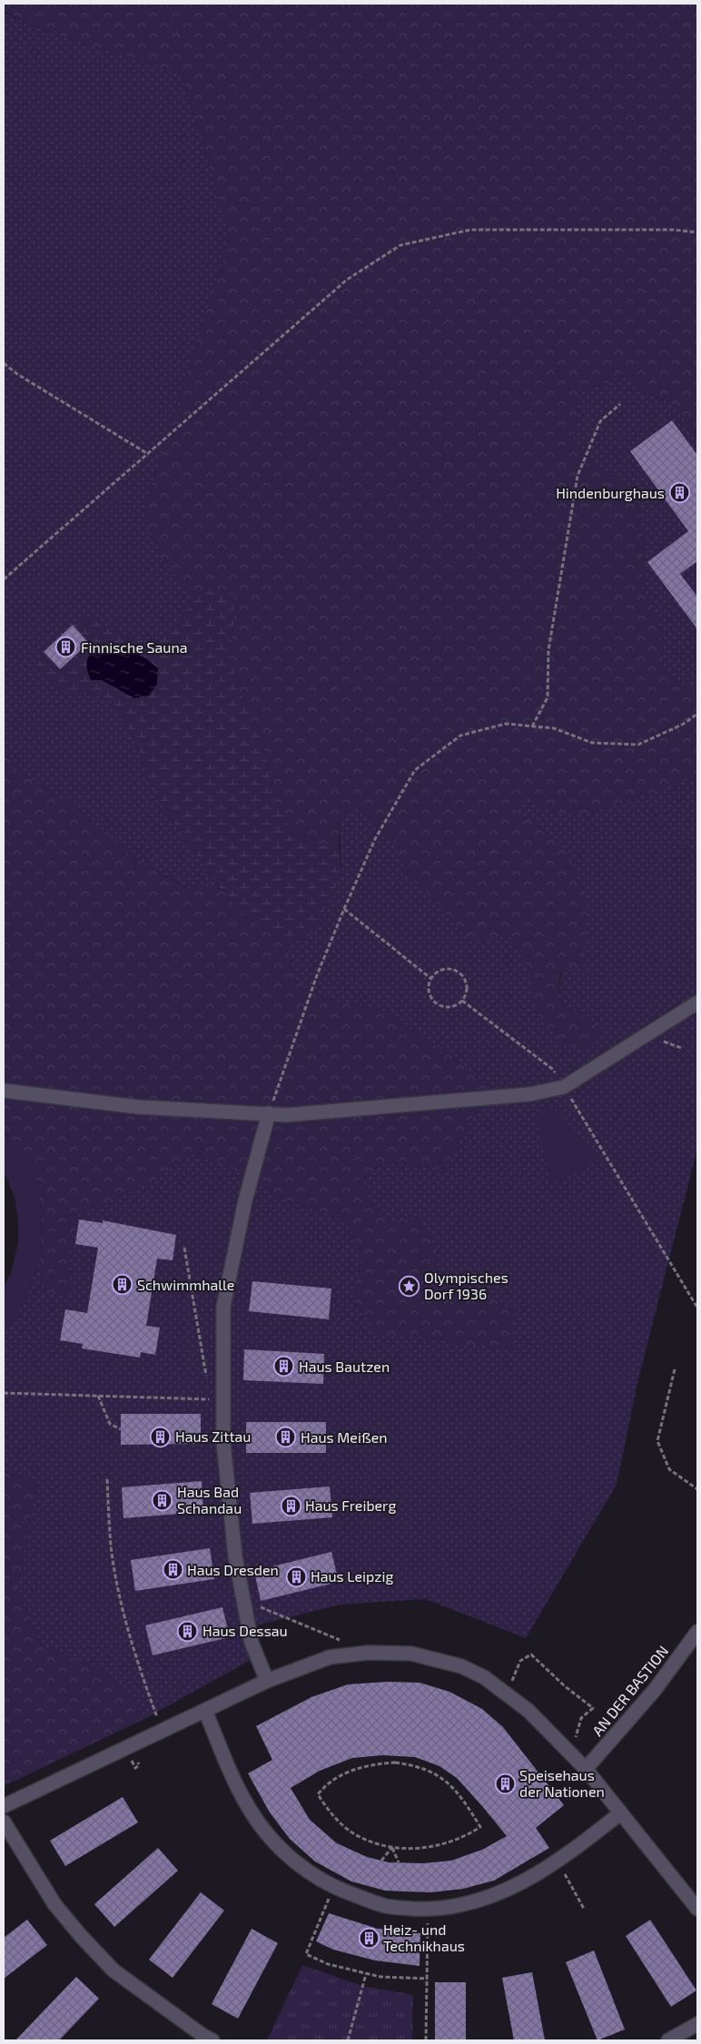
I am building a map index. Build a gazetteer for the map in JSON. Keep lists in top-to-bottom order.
{
  "streets": {
    "street": ["AN DER BASTION"]
  },
  "places": {
    "building": [
      "Hindenburghaus",
      "Finnische Sauna",
      "Schwimmhalle",
      "Haus Bautzen",
      "Haus Zittau",
      "Haus Meißen",
      "Haus Bad Schandau",
      "Haus Freiberg",
      "Haus Dresden",
      "Haus Leipzig",
      "Haus Dessau",
      "Speisehaus der Nationen",
      "Heiz- und Technikhaus"
    ],
    "place": ["Olympisches Dorf 1936"]
  }
}
